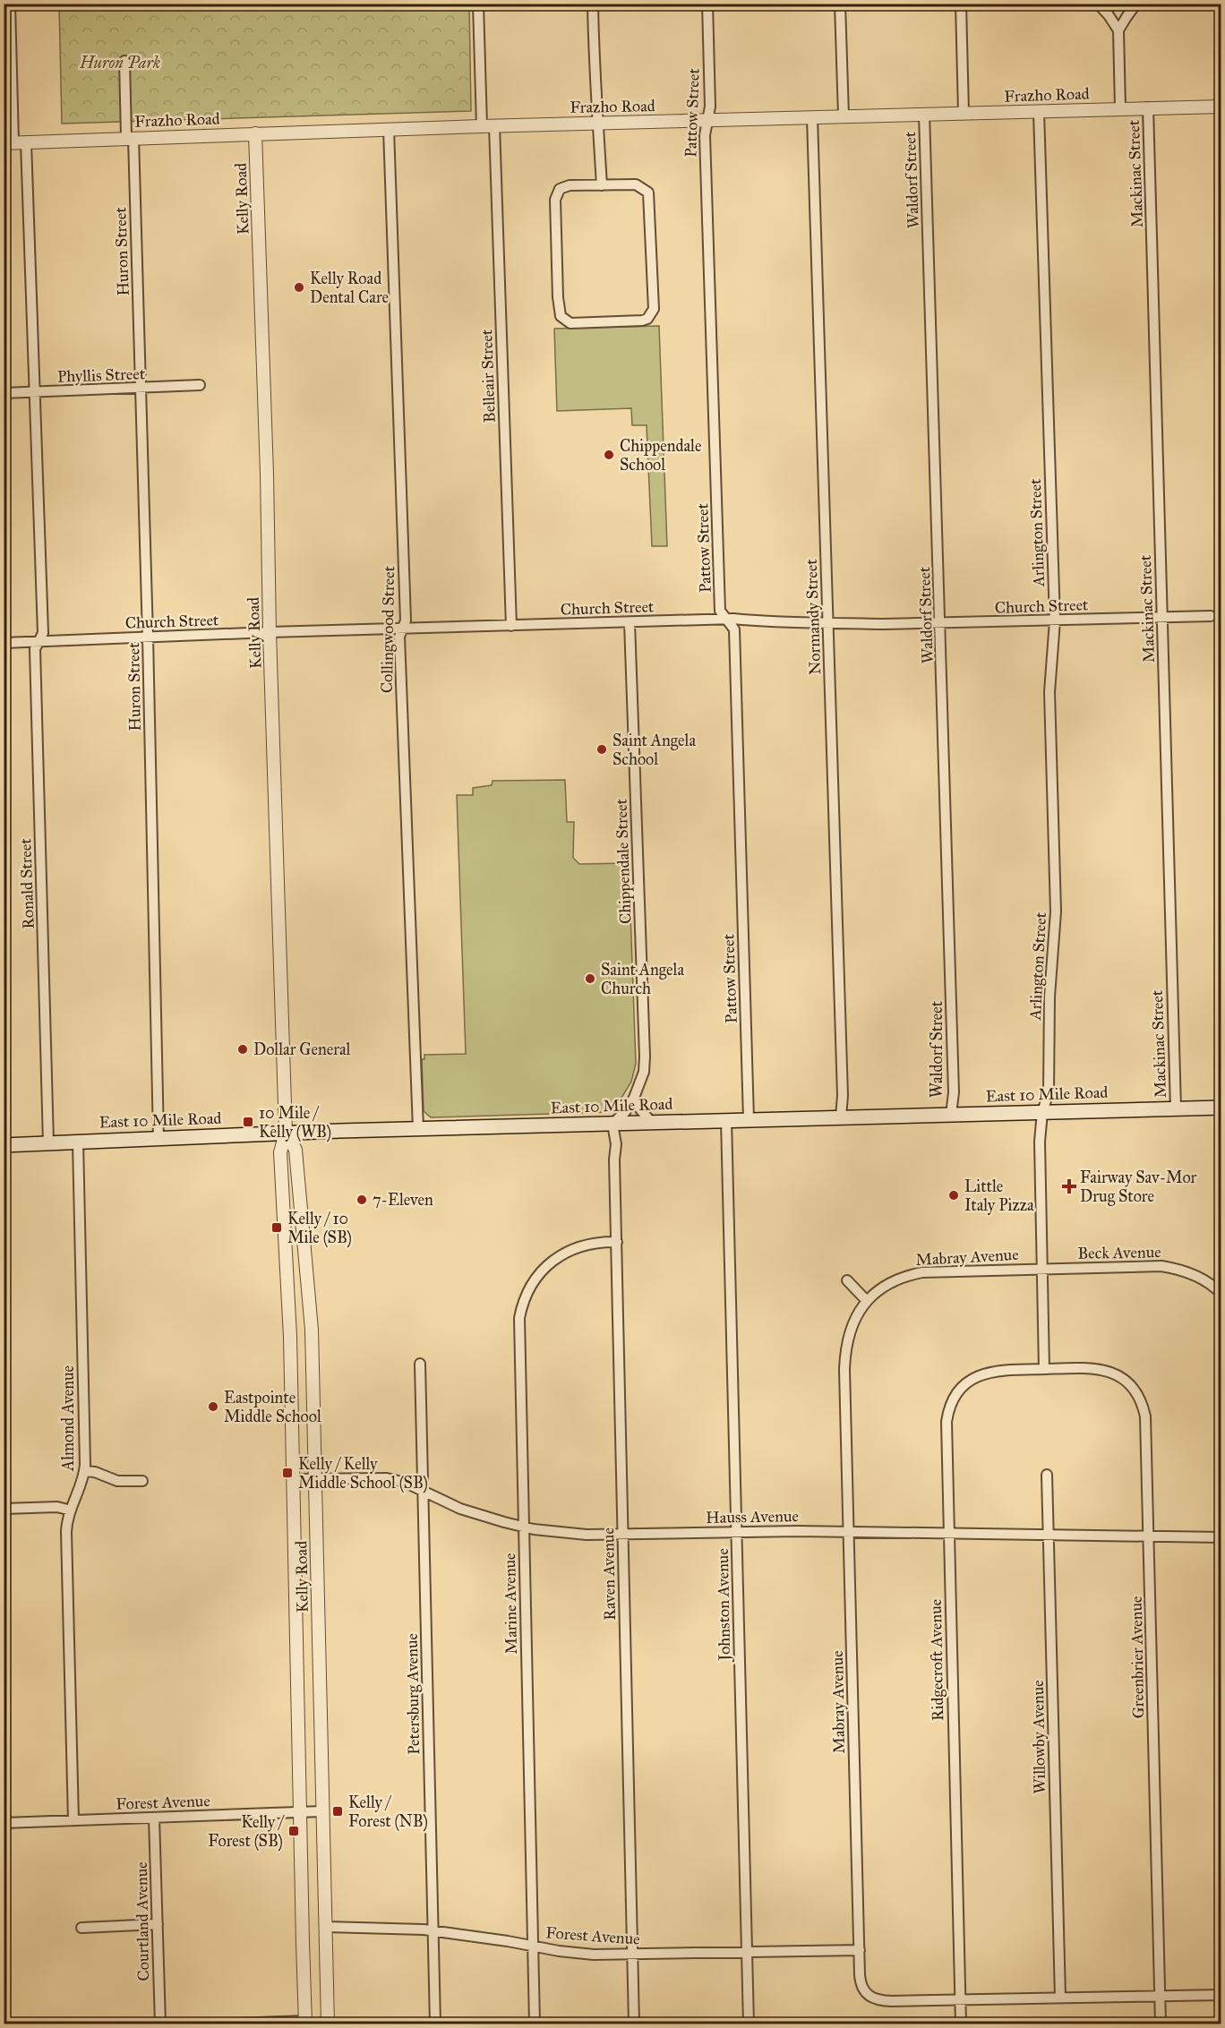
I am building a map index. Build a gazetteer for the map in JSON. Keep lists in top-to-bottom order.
{
  "streets": {
    "main road": ["East 10 Mile Road"],
    "street": [
      "Frazho Road",
      "Pattow Street",
      "Mackinac Street",
      "Waldorf Street",
      "Kelly Road",
      "Huron Street",
      "Phyllis Street",
      "Belleair Street",
      "Arlington Street",
      "Church Street",
      "Normandy Street",
      "Collingwood Street",
      "Chippendale Street",
      "Ronald Street",
      "Beck Avenue",
      "Mabray Avenue",
      "Almond Avenue",
      "Hauss Avenue",
      "Raven Avenue",
      "Marine Avenue",
      "Johnston Avenue",
      "Greenbrier Avenue",
      "Ridgecroft Avenue",
      "Petersburg Avenue",
      "Willowby Avenue",
      "Forest Avenue",
      "Courtland Avenue"
    ]
  },
  "crossings": [
    ["Frazho Road", "Pattow Street"],
    ["Frazho Road", "Mackinac Street"],
    ["Frazho Road", "Waldorf Street"],
    ["Frazho Road", "Kelly Road"],
    ["Frazho Road", "Huron Street"],
    ["Frazho Road", "Belleair Street"],
    ["Frazho Road", "Arlington Street"],
    ["Frazho Road", "Normandy Street"],
    ["Frazho Road", "Collingwood Street"],
    ["Frazho Road", "Ronald Street"],
    ["Pattow Street", "Church Street"],
    ["Pattow Street", "East 10 Mile Road"],
    ["Mackinac Street", "Church Street"],
    ["Mackinac Street", "East 10 Mile Road"],
    ["Waldorf Street", "Church Street"],
    ["Waldorf Street", "East 10 Mile Road"],
    ["Kelly Road", "Church Street"],
    ["Kelly Road", "East 10 Mile Road"],
    ["Kelly Road", "Hauss Avenue"],
    ["Kelly Road", "Forest Avenue"],
    ["Huron Street", "Phyllis Street"],
    ["Huron Street", "Church Street"],
    ["Huron Street", "East 10 Mile Road"],
    ["Phyllis Street", "Ronald Street"],
    ["Belleair Street", "Church Street"],
    ["Arlington Street", "Church Street"],
    ["Arlington Street", "East 10 Mile Road"],
    ["Arlington Street", "Beck Avenue"],
    ["Arlington Street", "Mabray Avenue"],
    ["Church Street", "Normandy Street"],
    ["Church Street", "Collingwood Street"],
    ["Church Street", "Chippendale Street"],
    ["Church Street", "Ronald Street"],
    ["Normandy Street", "East 10 Mile Road"],
    ["Collingwood Street", "East 10 Mile Road"],
    ["Chippendale Street", "East 10 Mile Road"],
    ["Chippendale Street", "Raven Avenue"],
    ["Ronald Street", "East 10 Mile Road"],
    ["East 10 Mile Road", "Almond Avenue"],
    ["East 10 Mile Road", "Raven Avenue"],
    ["East 10 Mile Road", "Johnston Avenue"],
    ["Beck Avenue", "Mabray Avenue"],
    ["Mabray Avenue", "Hauss Avenue"],
    ["Mabray Avenue", "Greenbrier Avenue"],
    ["Mabray Avenue", "Ridgecroft Avenue"],
    ["Mabray Avenue", "Willowby Avenue"],
    ["Mabray Avenue", "Forest Avenue"],
    ["Almond Avenue", "Forest Avenue"],
    ["Hauss Avenue", "Raven Avenue"],
    ["Hauss Avenue", "Marine Avenue"],
    ["Hauss Avenue", "Johnston Avenue"],
    ["Hauss Avenue", "Greenbrier Avenue"],
    ["Hauss Avenue", "Ridgecroft Avenue"],
    ["Hauss Avenue", "Petersburg Avenue"],
    ["Hauss Avenue", "Willowby Avenue"],
    ["Raven Avenue", "Marine Avenue"],
    ["Raven Avenue", "Forest Avenue"],
    ["Marine Avenue", "Forest Avenue"],
    ["Johnston Avenue", "Forest Avenue"],
    ["Greenbrier Avenue", "Ridgecroft Avenue"],
    ["Petersburg Avenue", "Forest Avenue"],
    ["Forest Avenue", "Courtland Avenue"]
  ],
  "parks": ["Huron Park"],
  "places": {
    "other": [
      "Kelly Road Dental Care",
      "Chippendale School",
      "Saint Angela School",
      "Saint Angela Church",
      "Dollar General",
      "Little Italy Pizza",
      "7-Eleven",
      "Eastpointe Middle School"
    ],
    "transit": [
      "10 Mile / Kelly (WB)",
      "Kelly / 10 Mile (SB)",
      "Kelly / Kelly Middle School (SB)",
      "Kelly / Forest (NB)",
      "Kelly / Forest (SB)"
    ],
    "health": ["Fairway Sav-Mor Drug Store"]
  }
}
